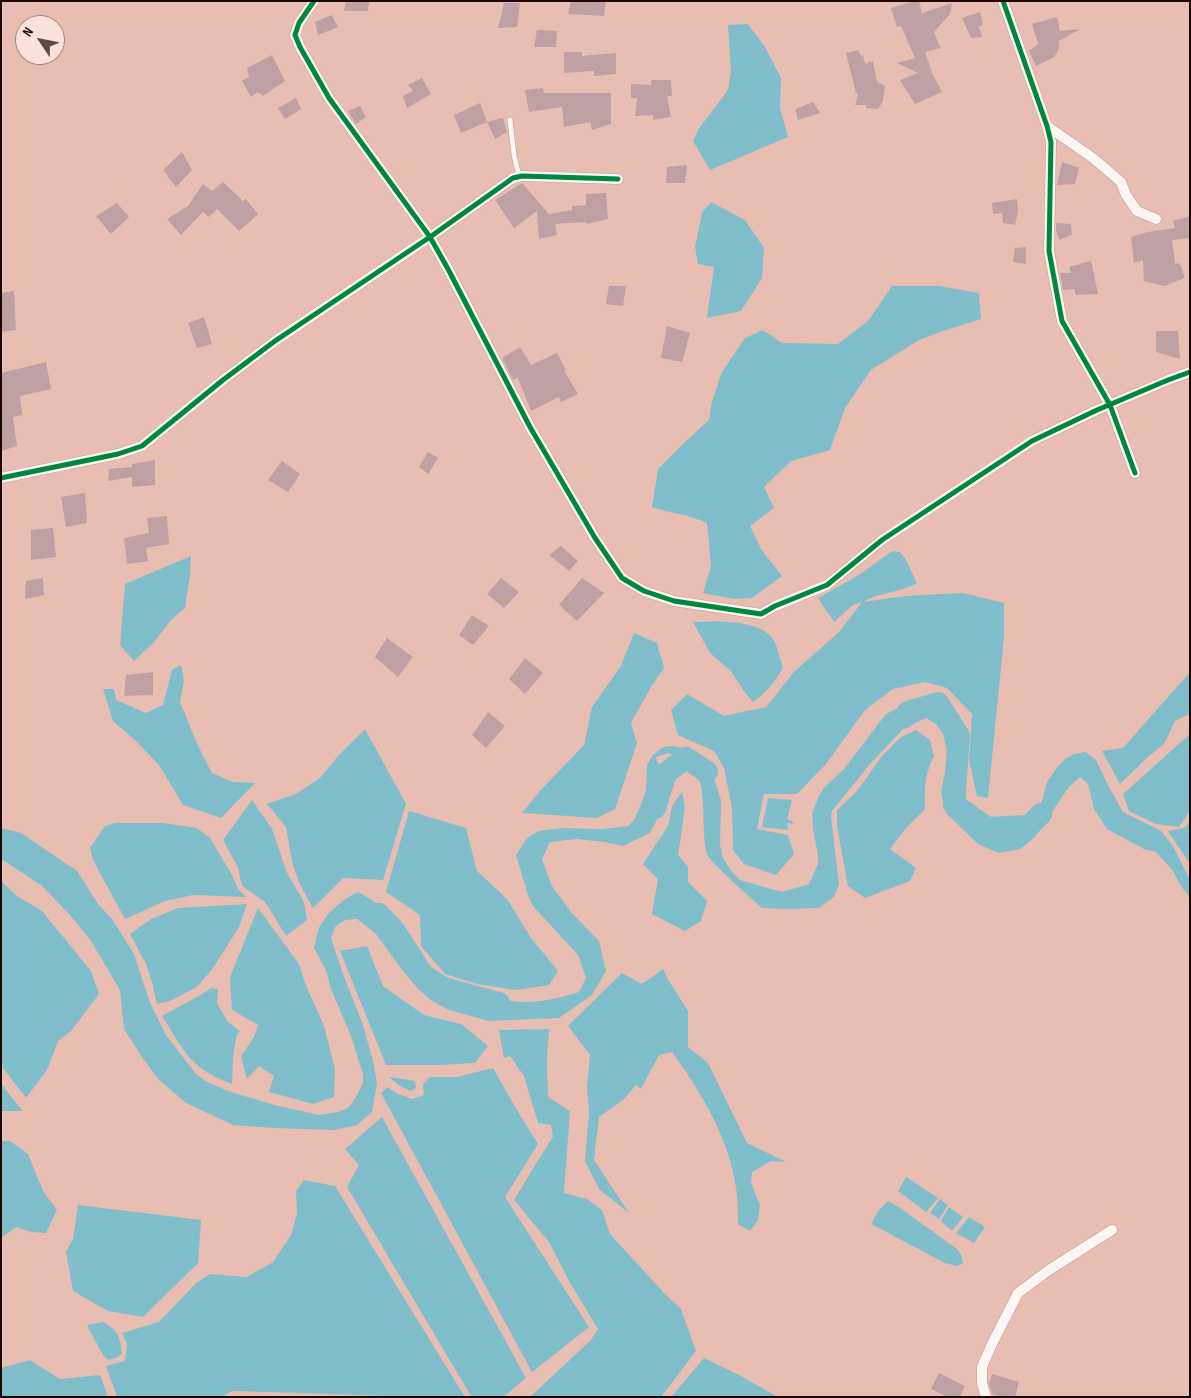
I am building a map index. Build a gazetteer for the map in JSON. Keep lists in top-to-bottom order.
{
  "north": "top left"
}
